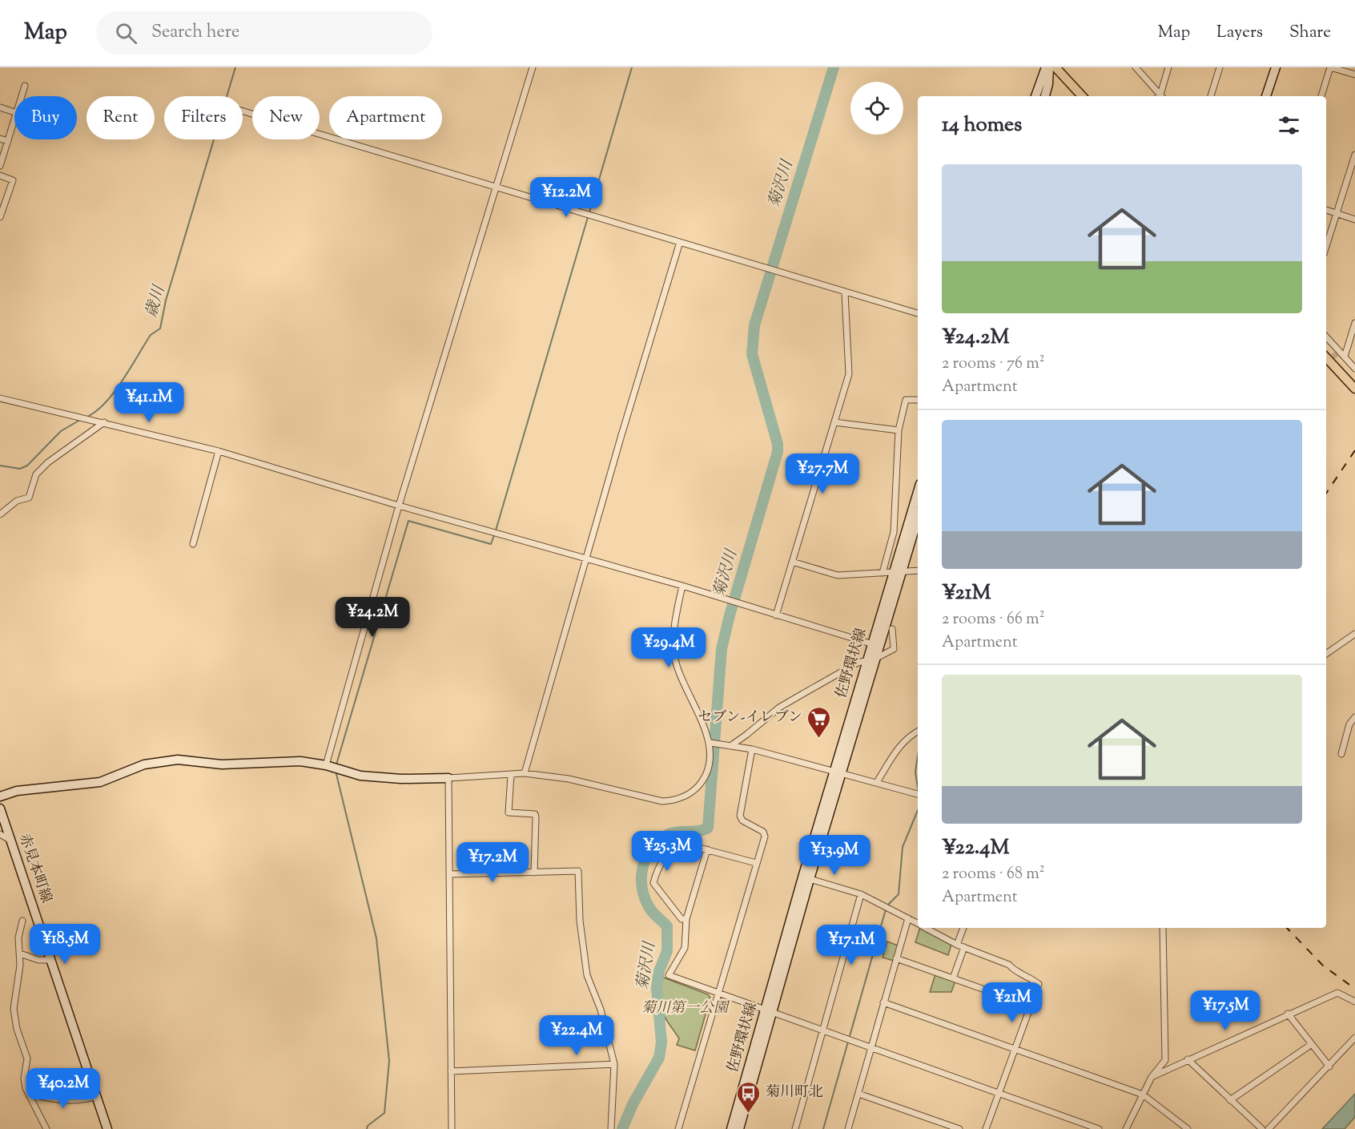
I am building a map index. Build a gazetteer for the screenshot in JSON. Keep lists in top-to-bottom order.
{
  "streets": {
    "main road": ["佐野環状線", "赤見本町線"]
  },
  "water": ["菊沢川", "歳川"],
  "parks": ["菊川第一公園"],
  "places": {
    "supermarket": ["セブン-イレブン"],
    "bus stop": ["菊川町北"]
  },
  "page": {
    "header": "Map",
    "search": "Search here",
    "nav": ["Map", "Layers", "Share"],
    "chip": [
      "Buy",
      "Rent",
      "Filters",
      "New",
      "Apartment"
    ],
    "heading": "14 homes",
    "list": [
      {
        "name": "¥24.2M",
        "note": "2 rooms · 76 m² · Apartment"
      },
      {
        "name": "¥21M",
        "note": "2 rooms · 66 m² · Apartment"
      },
      {
        "name": "¥22.4M",
        "note": "2 rooms · 68 m² · Apartment"
      }
    ],
    "price": [
      "¥12.2M",
      "¥41.1M",
      "¥27.7M",
      "¥24.2M",
      "¥29.4M",
      "¥25.3M",
      "¥13.9M",
      "¥17.2M",
      "¥18.5M",
      "¥17.1M",
      "¥21M",
      "¥17.5M",
      "¥22.4M",
      "¥40.2M"
    ]
  }
}
